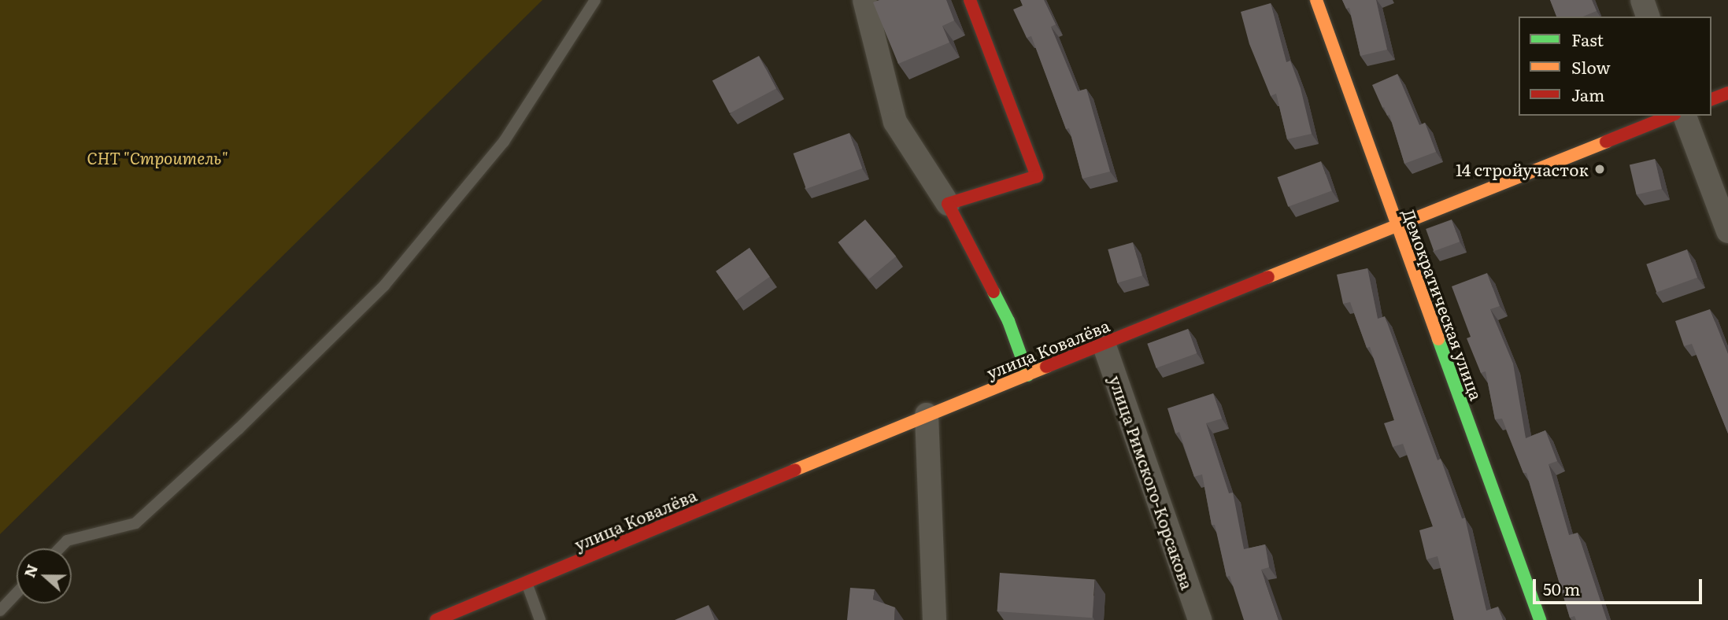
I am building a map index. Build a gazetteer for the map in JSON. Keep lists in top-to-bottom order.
{
  "streets": {
    "street": ["Демократическая улица", "улица Ковалёва", "улица Римского-Корсакова"]
  },
  "crossings": [
    ["Демократическая улица", "улица Ковалёва"],
    ["улица Ковалёва", "улица Римского-Корсакова"]
  ],
  "parks": ["СНТ \"Строитель\""],
  "places": ["14 стройучасток"],
  "legend": ["Fast", "Slow", "Jam"],
  "scale_bar": "50 m",
  "north": "left"
}
